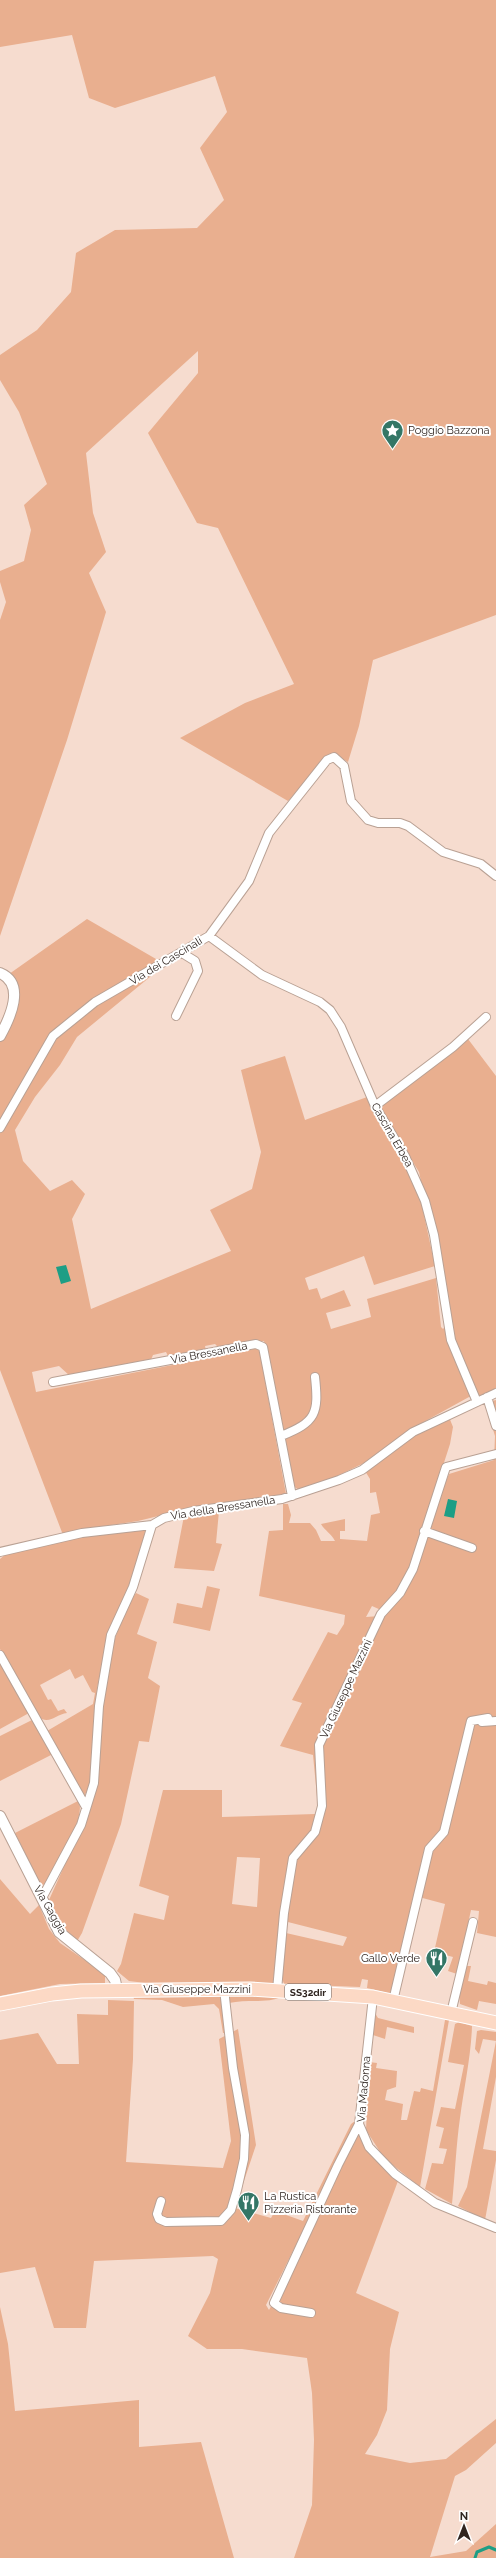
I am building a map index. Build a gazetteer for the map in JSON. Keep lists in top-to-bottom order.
{
  "streets": {
    "main road": ["Via Giuseppe Mazzini", "SS32dir"],
    "street": [
      "Via dei Cascinali",
      "Cascina Erbea",
      "Via Bressanella",
      "Via della Bressanella",
      "Via Gaggia",
      "Via Madonna"
    ]
  },
  "crossings": [
    ["Via dei Cascinali", "Cascina Erbea"],
    ["Cascina Erbea", "Via della Bressanella"],
    ["Via Bressanella", "Via della Bressanella"],
    ["Via Giuseppe Mazzini", "Via Gaggia"],
    ["Via Giuseppe Mazzini", "SS32dir"],
    ["Via Giuseppe Mazzini", "Via Madonna"],
    ["Via Gaggia", "SS32dir"]
  ],
  "places": {
    "place": ["Poggio Bazzona"],
    "restaurant": ["Gallo Verde", "La Rustica Pizzeria Ristorante"]
  },
  "north": "top"
}
